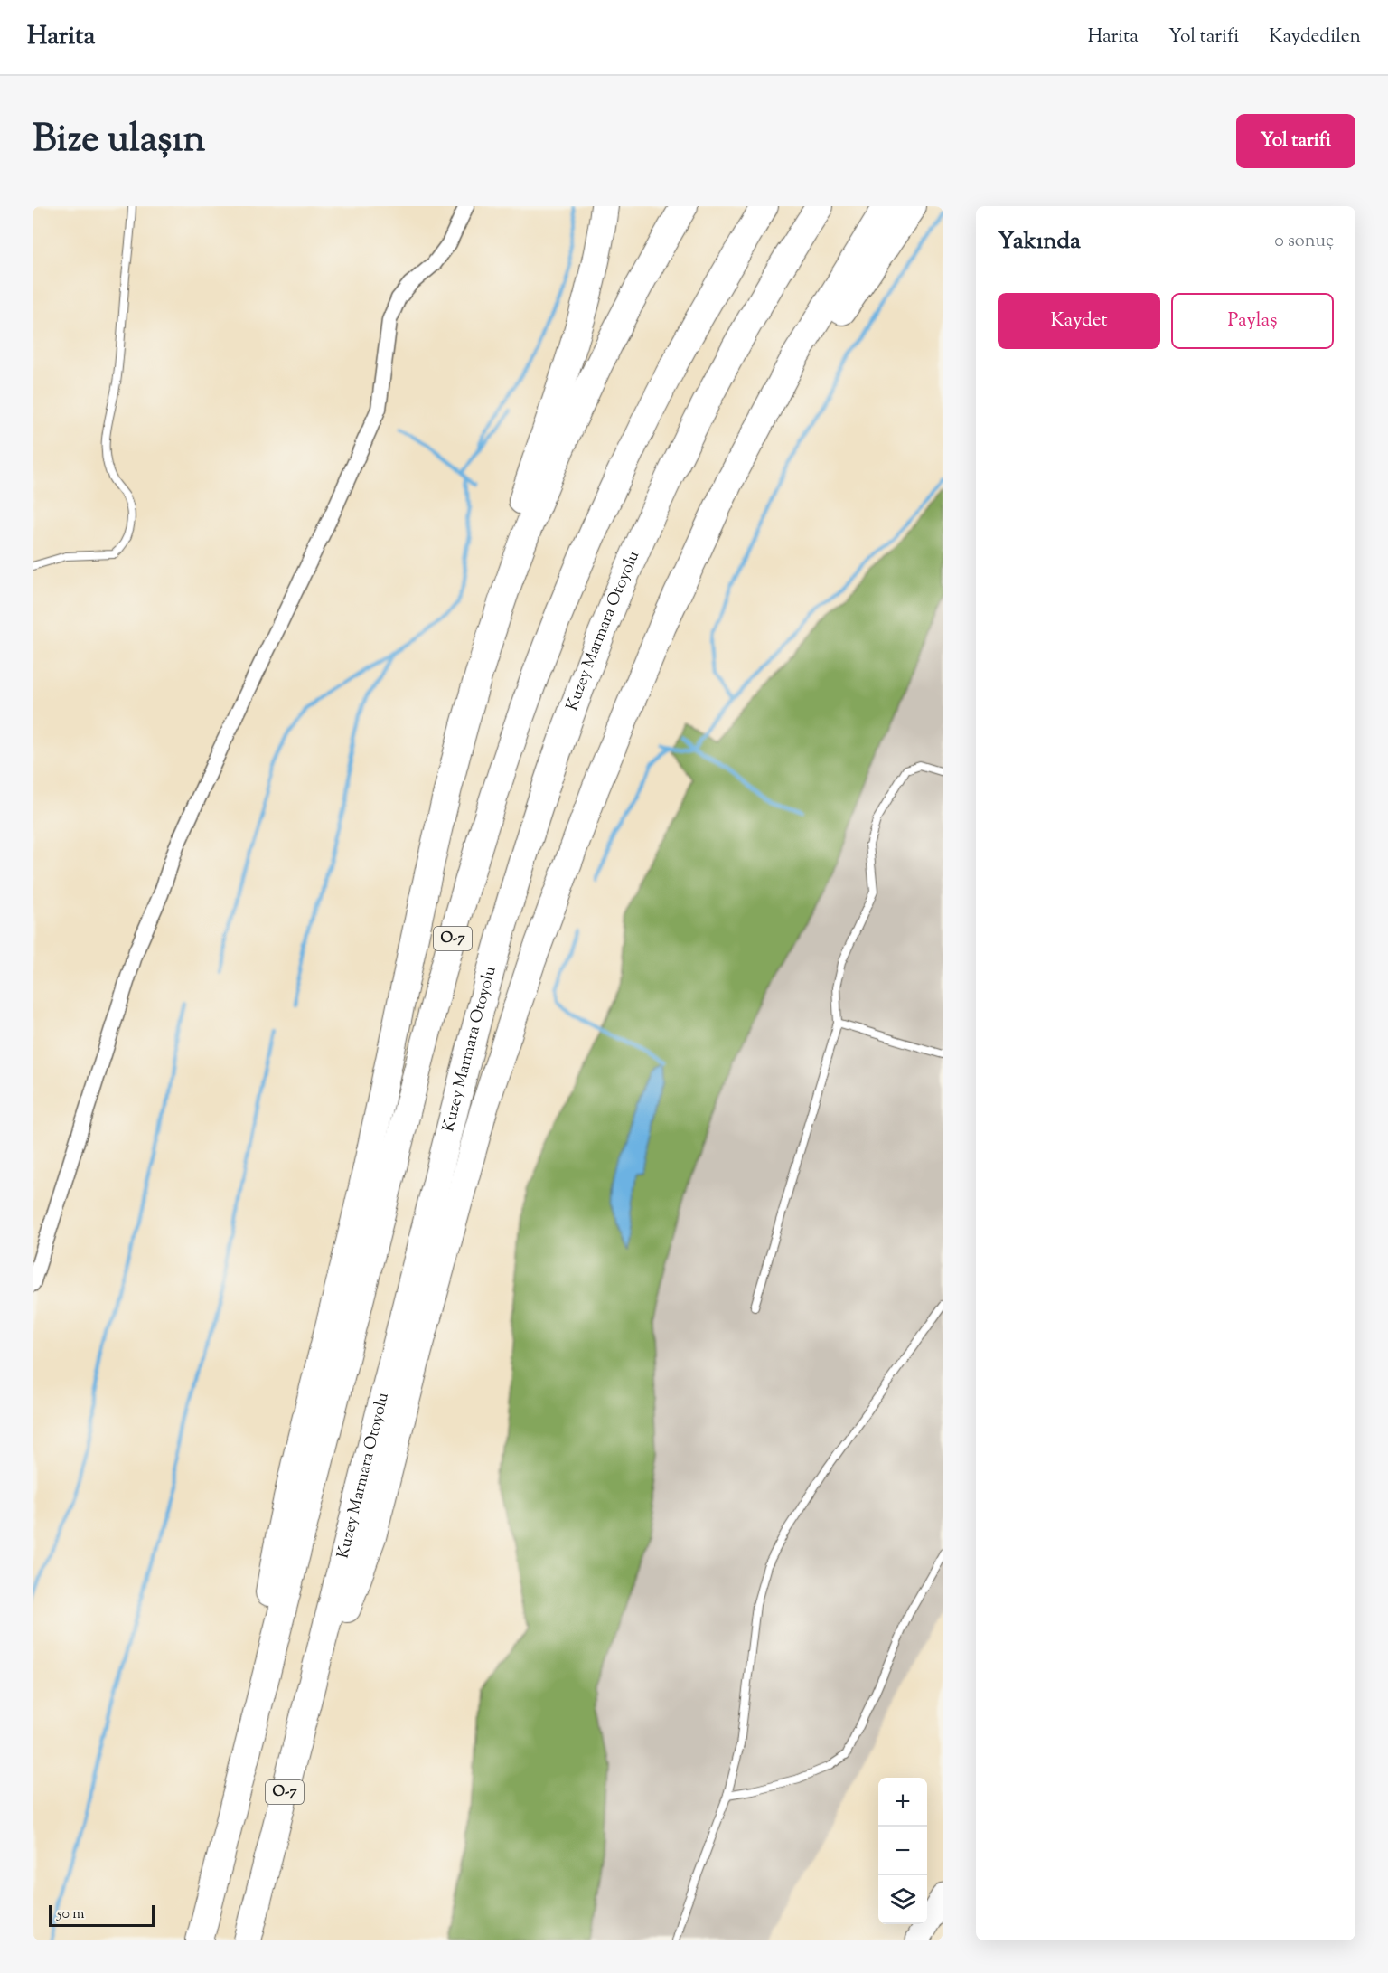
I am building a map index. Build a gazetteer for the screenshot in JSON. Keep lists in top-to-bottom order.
{
  "streets": {
    "highway": ["Kuzey Marmara Otoyolu", "O-7"]
  },
  "scale_bar": "50 m",
  "page": {
    "header": "Harita",
    "nav": ["Harita", "Yol tarifi", "Kaydedilen"],
    "title": "Bize ulaşın",
    "buttons": [
      "Yol tarifi",
      ["Kaydet", "Paylaş"]
    ],
    "heading": ["Yakında", "0 sonuç"],
    "map_buttons": ["+", "−"],
    "scale": "50 m"
  }
}
